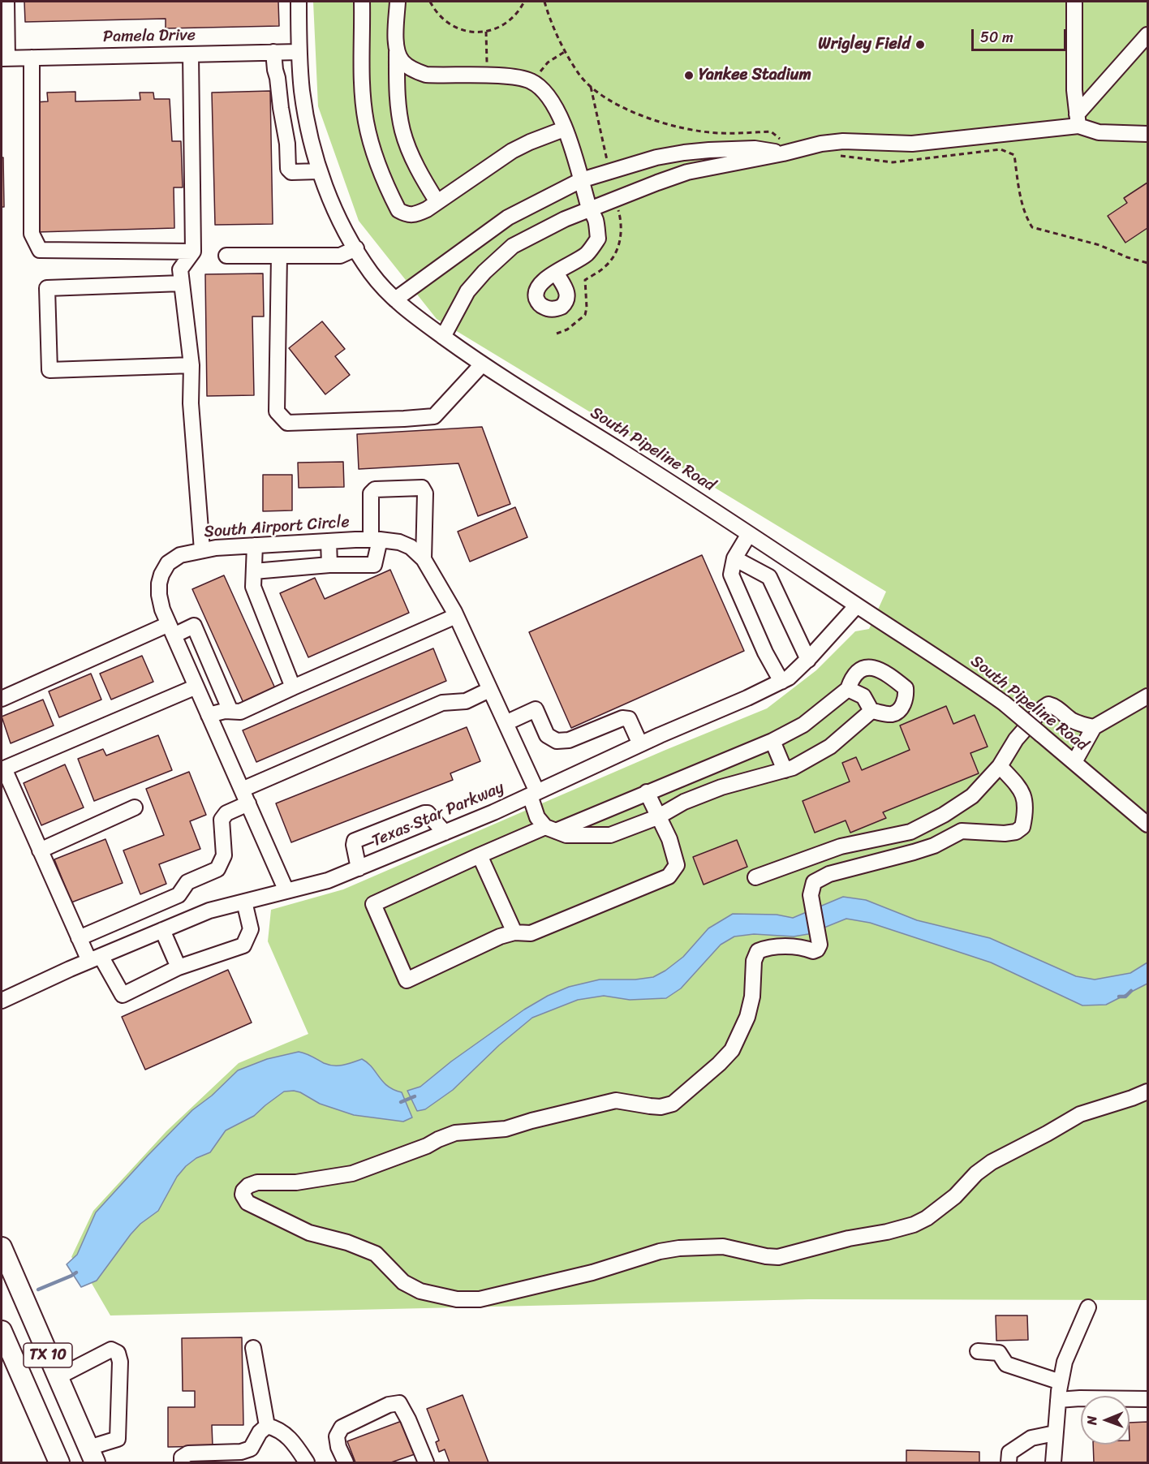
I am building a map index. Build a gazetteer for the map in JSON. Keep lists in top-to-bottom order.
{
  "streets": {
    "main road": ["TX 10"],
    "street": [
      "Pamela Drive",
      "South Pipeline Road",
      "South Airport Circle",
      "Texas Star Parkway"
    ]
  },
  "crossings": [
    ["Pamela Drive", "South Pipeline Road"],
    ["South Pipeline Road", "Texas Star Parkway"],
    ["South Airport Circle", "Texas Star Parkway"]
  ],
  "places": ["Wrigley Field", "Yankee Stadium"],
  "scale_bar": "50 m",
  "north": "left"
}
